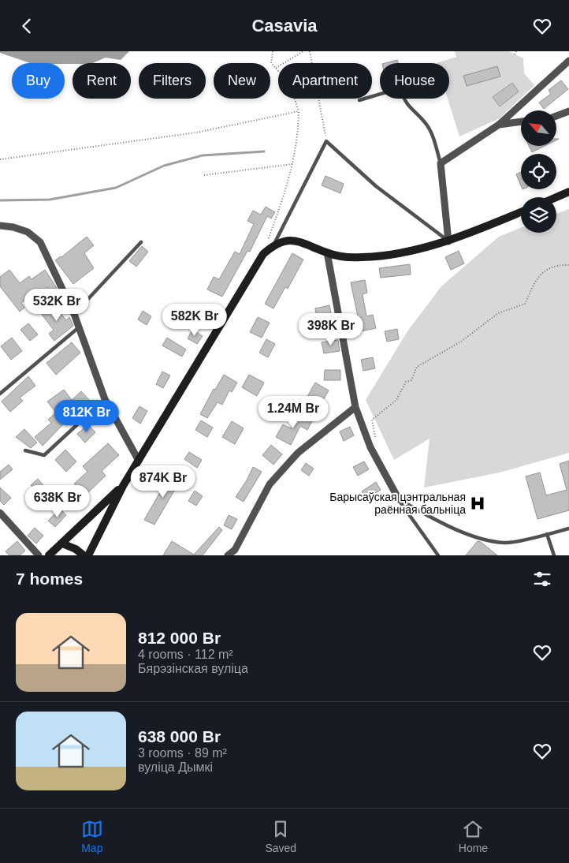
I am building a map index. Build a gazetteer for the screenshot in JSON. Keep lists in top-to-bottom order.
{
  "places": {
    "hospital": ["Барысаўская цэнтральная раённая бальніца"]
  },
  "north": "top left",
  "page": {
    "header": "Casavia",
    "chip": [
      "Buy",
      "Rent",
      "Filters",
      "New",
      "Apartment",
      "House"
    ],
    "price": [
      "532K Br",
      "582K Br",
      "398K Br",
      "1.24M Br",
      "812K Br",
      "874K Br",
      "638K Br"
    ],
    "heading": "7 homes",
    "list": [
      {
        "name": "812 000 Br",
        "note": "4 rooms · 112 m² · Бярэзінская вуліца"
      },
      {
        "name": "638 000 Br",
        "note": "3 rooms · 89 m² · вуліца Дымкі"
      }
    ],
    "tabs": ["Map", "Saved", "Home"]
  }
}
